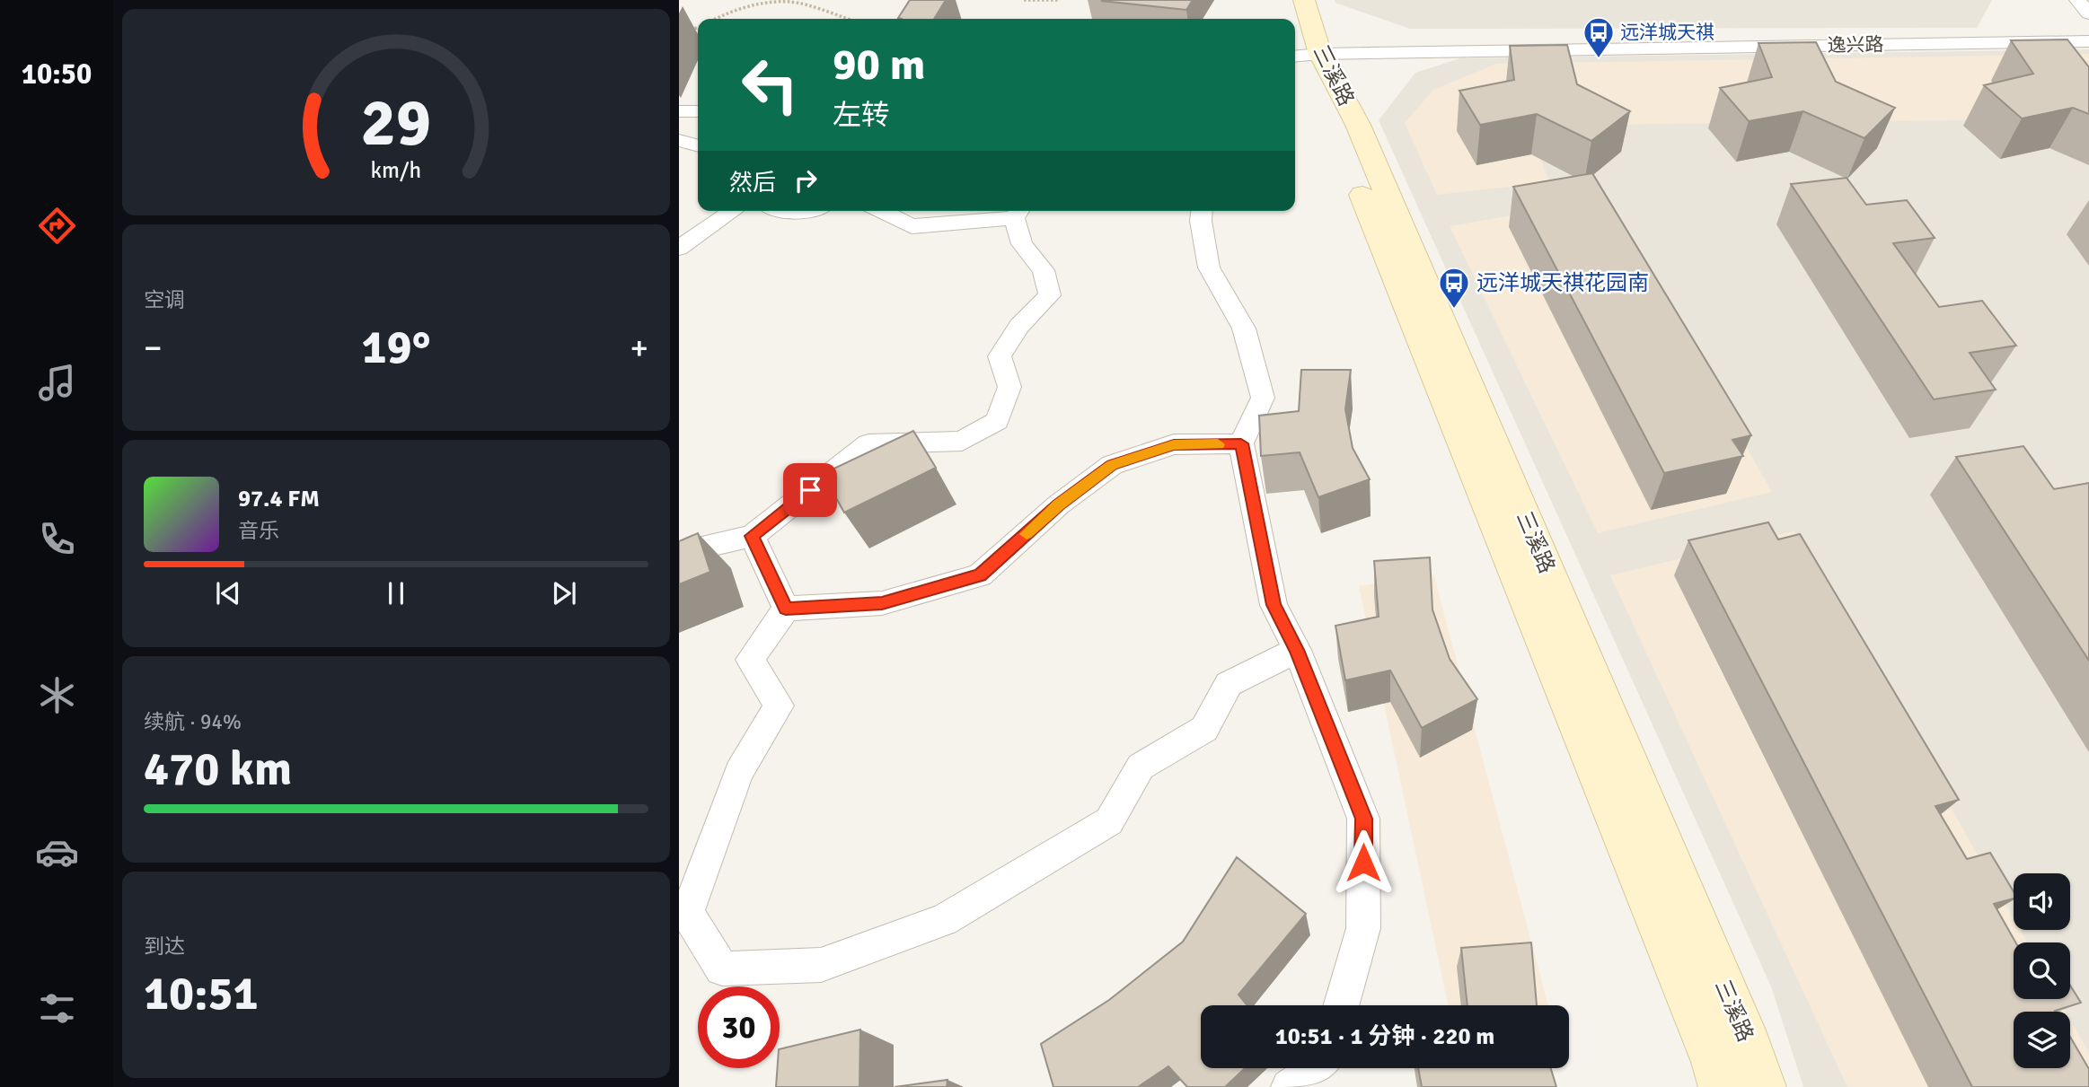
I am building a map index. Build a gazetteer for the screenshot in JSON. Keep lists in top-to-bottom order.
{
  "streets": {
    "main road": ["三溪路"],
    "street": ["逸兴路"]
  },
  "crossings": [
    ["逸兴路", "三溪路"]
  ],
  "places": {
    "bus stop": ["远洋城天祺", "远洋城天祺花园南"]
  },
  "page": {
    "tabs": "10:50",
    "turn": ["90 m", "左转"],
    "then": "然后",
    "tile": [
      "空调",
      ["续航 · 94%", "470 km"],
      ["到达", "10:51"]
    ],
    "heat": ["−", "19°", "+"],
    "song": ["97.4 FM", "音乐"],
    "limit": "30",
    "trip": "10:51 · 1 分钟 · 220 m",
    "gauge": ["29", "km/h"]
  }
}
